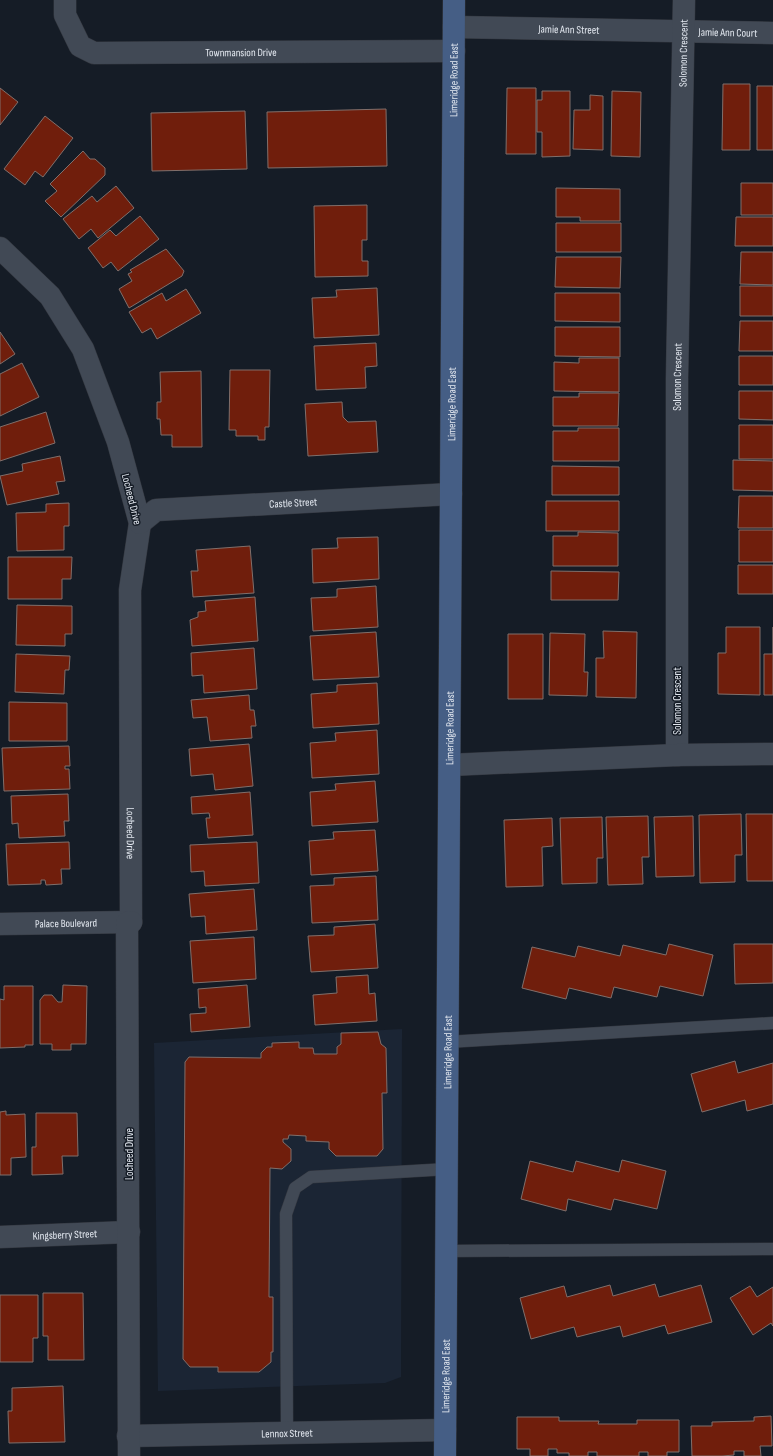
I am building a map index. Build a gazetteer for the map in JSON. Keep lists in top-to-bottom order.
{
  "streets": {
    "street": [
      "Jamie Ann Street",
      "Jamie Ann Court",
      "Townmansion Drive",
      "Solomon Crescent",
      "Limeridge Road East",
      "Locheed Drive",
      "Castle Street",
      "Palace Boulevard",
      "Kingsberry Street",
      "Lennox Street"
    ]
  },
  "crossings": [
    ["Jamie Ann Street", "Jamie Ann Court"],
    ["Jamie Ann Street", "Solomon Crescent"],
    ["Jamie Ann Street", "Limeridge Road East"],
    ["Jamie Ann Court", "Solomon Crescent"],
    ["Townmansion Drive", "Limeridge Road East"],
    ["Limeridge Road East", "Castle Street"],
    ["Limeridge Road East", "Lennox Street"],
    ["Locheed Drive", "Castle Street"],
    ["Locheed Drive", "Palace Boulevard"],
    ["Locheed Drive", "Kingsberry Street"],
    ["Locheed Drive", "Lennox Street"]
  ]
}
